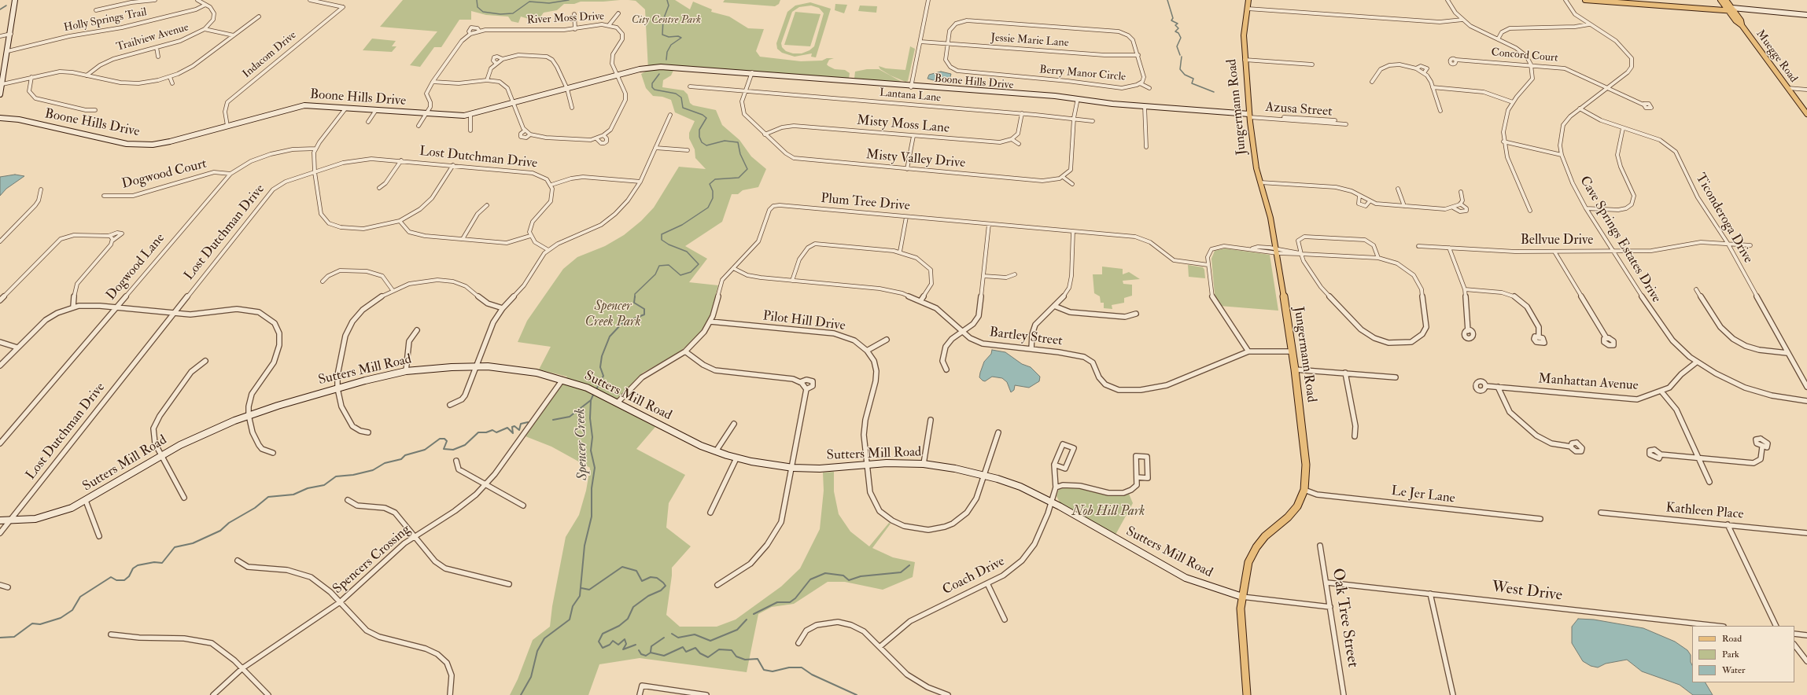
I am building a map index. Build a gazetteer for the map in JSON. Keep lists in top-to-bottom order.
{
  "streets": {
    "main road": ["Muegge Road", "Jungermann Road"],
    "street": [
      "River Moss Drive",
      "Holly Springs Trail",
      "Trailview Avenue",
      "Jessie Marie Lane",
      "Indacom Drive",
      "Concord Court",
      "Berry Manor Circle",
      "Boone Hills Drive",
      "Lantana Lane",
      "Azusa Street",
      "Misty Moss Lane",
      "Lost Dutchman Drive",
      "Misty Valley Drive",
      "Dogwood Court",
      "Plum Tree Drive",
      "Ticonderoga Drive",
      "Cave Springs Estates Drive",
      "Bellvue Drive",
      "Dogwood Lane",
      "Pilot Hill Drive",
      "Bartley Street",
      "Sutters Mill Road",
      "Manhattan Avenue",
      "Le Jer Lane",
      "Kathleen Place",
      "Spencers Crossing",
      "Coach Drive",
      "West Drive",
      "Oak Tree Street"
    ]
  },
  "crossings": [
    ["River Moss Drive", "Boone Hills Drive"],
    ["Holly Springs Trail", "Trailview Avenue"],
    ["Jessie Marie Lane", "Berry Manor Circle"],
    ["Indacom Drive", "Boone Hills Drive"],
    ["Concord Court", "Cave Springs Estates Drive"],
    ["Boone Hills Drive", "Jungermann Road"],
    ["Boone Hills Drive", "Azusa Street"],
    ["Boone Hills Drive", "Misty Valley Drive"],
    ["Lantana Lane", "Misty Valley Drive"],
    ["Jungermann Road", "Azusa Street"],
    ["Jungermann Road", "Bartley Street"],
    ["Jungermann Road", "Sutters Mill Road"],
    ["Jungermann Road", "Le Jer Lane"],
    ["Misty Moss Lane", "Misty Valley Drive"],
    ["Lost Dutchman Drive", "Sutters Mill Road"],
    ["Dogwood Court", "Dogwood Lane"],
    ["Plum Tree Drive", "Pilot Hill Drive"],
    ["Plum Tree Drive", "Bartley Street"],
    ["Plum Tree Drive", "Sutters Mill Road"],
    ["Ticonderoga Drive", "Cave Springs Estates Drive"],
    ["Ticonderoga Drive", "Bellvue Drive"],
    ["Cave Springs Estates Drive", "Bellvue Drive"],
    ["Cave Springs Estates Drive", "Manhattan Avenue"],
    ["Pilot Hill Drive", "Sutters Mill Road"],
    ["Sutters Mill Road", "Spencers Crossing"],
    ["Sutters Mill Road", "Coach Drive"],
    ["West Drive", "Oak Tree Street"]
  ],
  "water": ["Spencer Creek"],
  "parks": ["City Centre Park", "Spencer Creek Park", "Nob Hill Park"],
  "legend": ["Road", "Park", "Water"]
}
